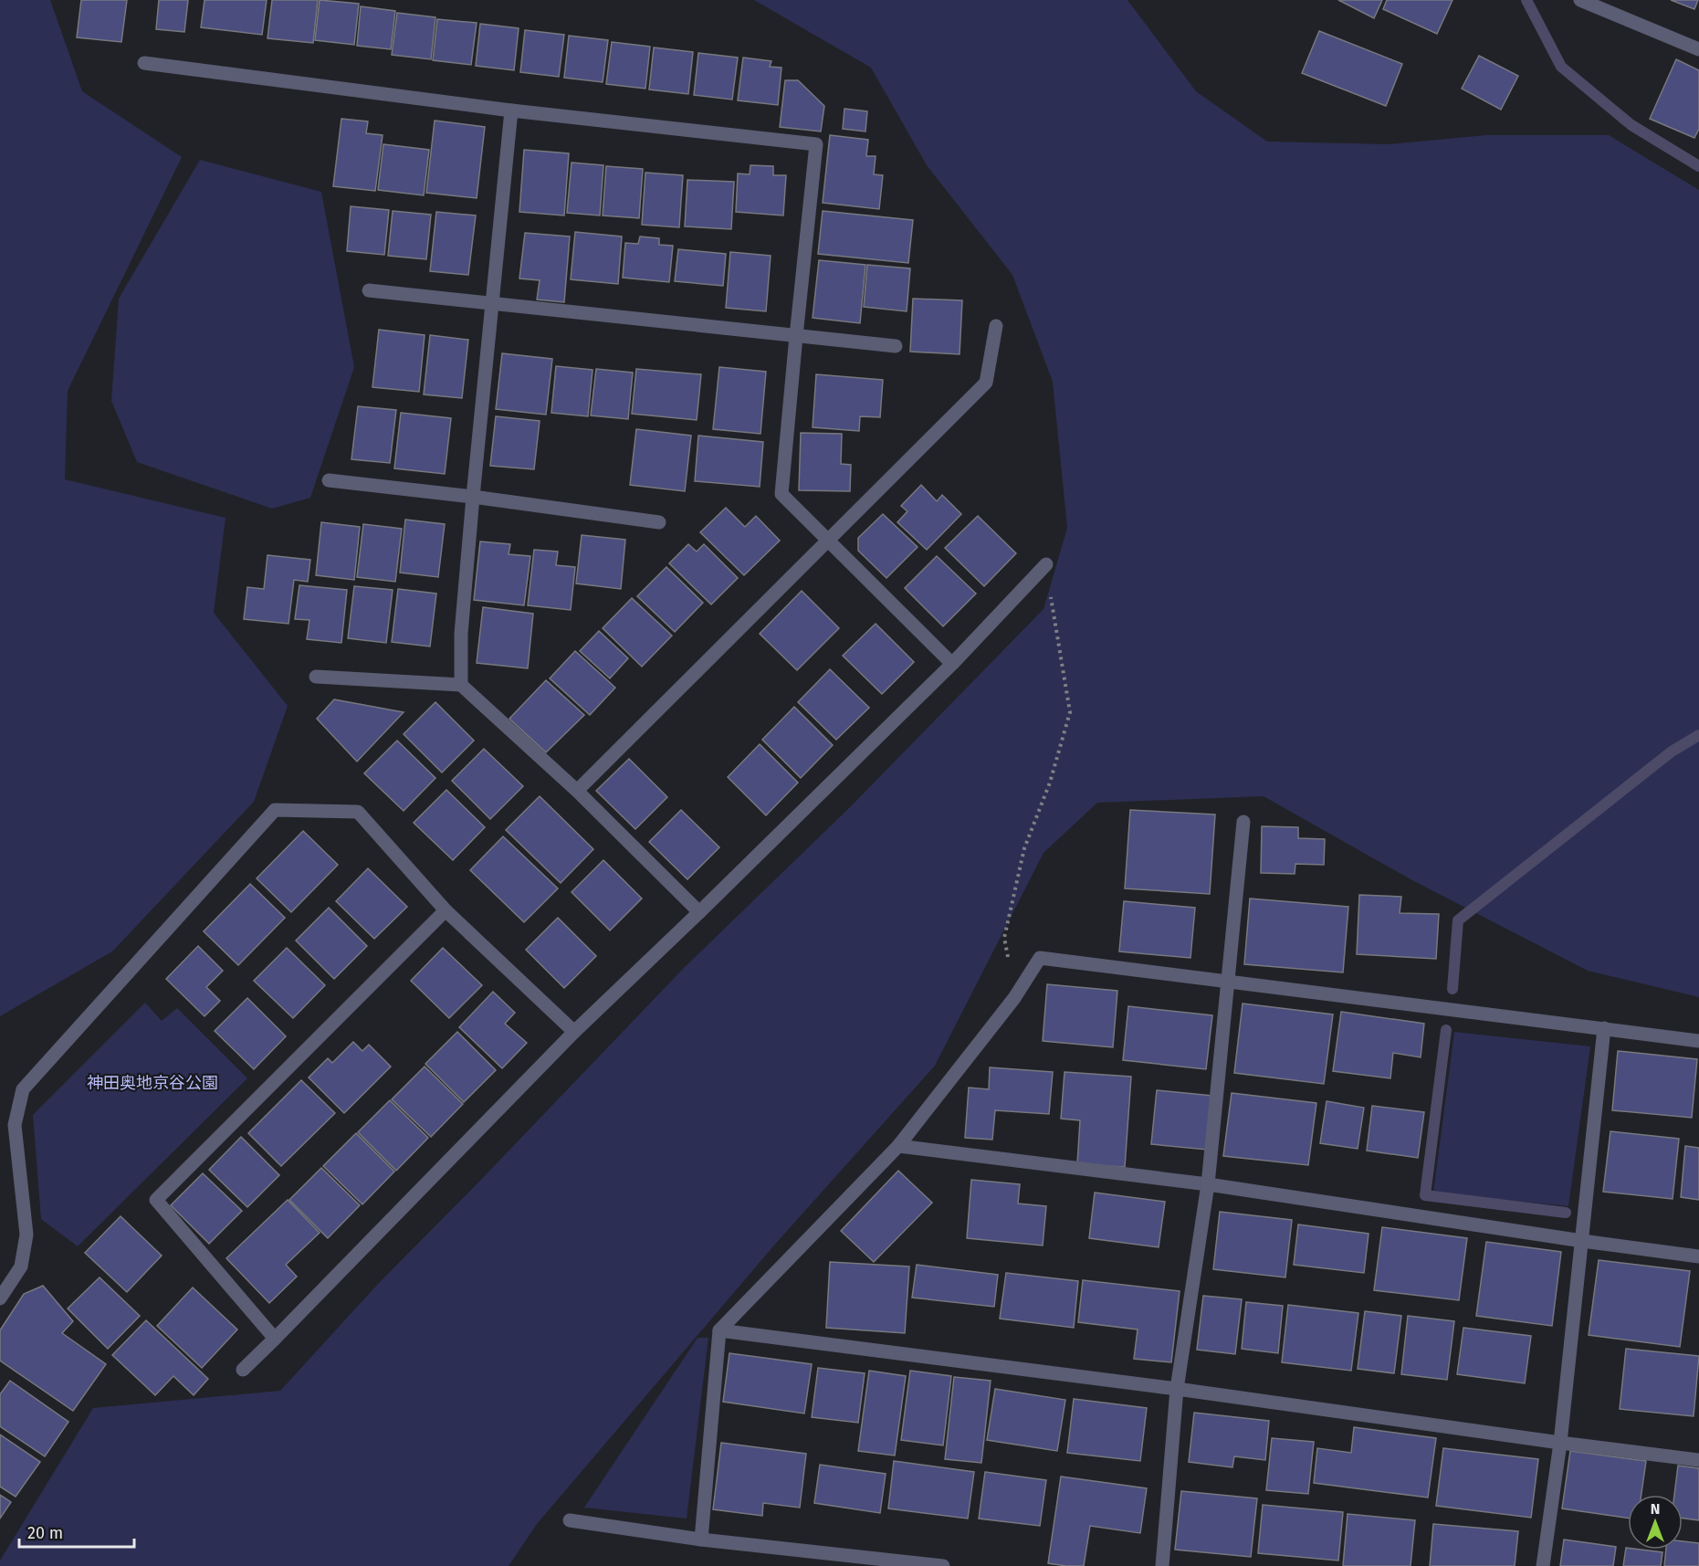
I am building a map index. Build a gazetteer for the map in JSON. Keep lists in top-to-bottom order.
{
  "parks": ["神田奥地京谷公園"],
  "scale_bar": "20 m",
  "north": "top"
}
